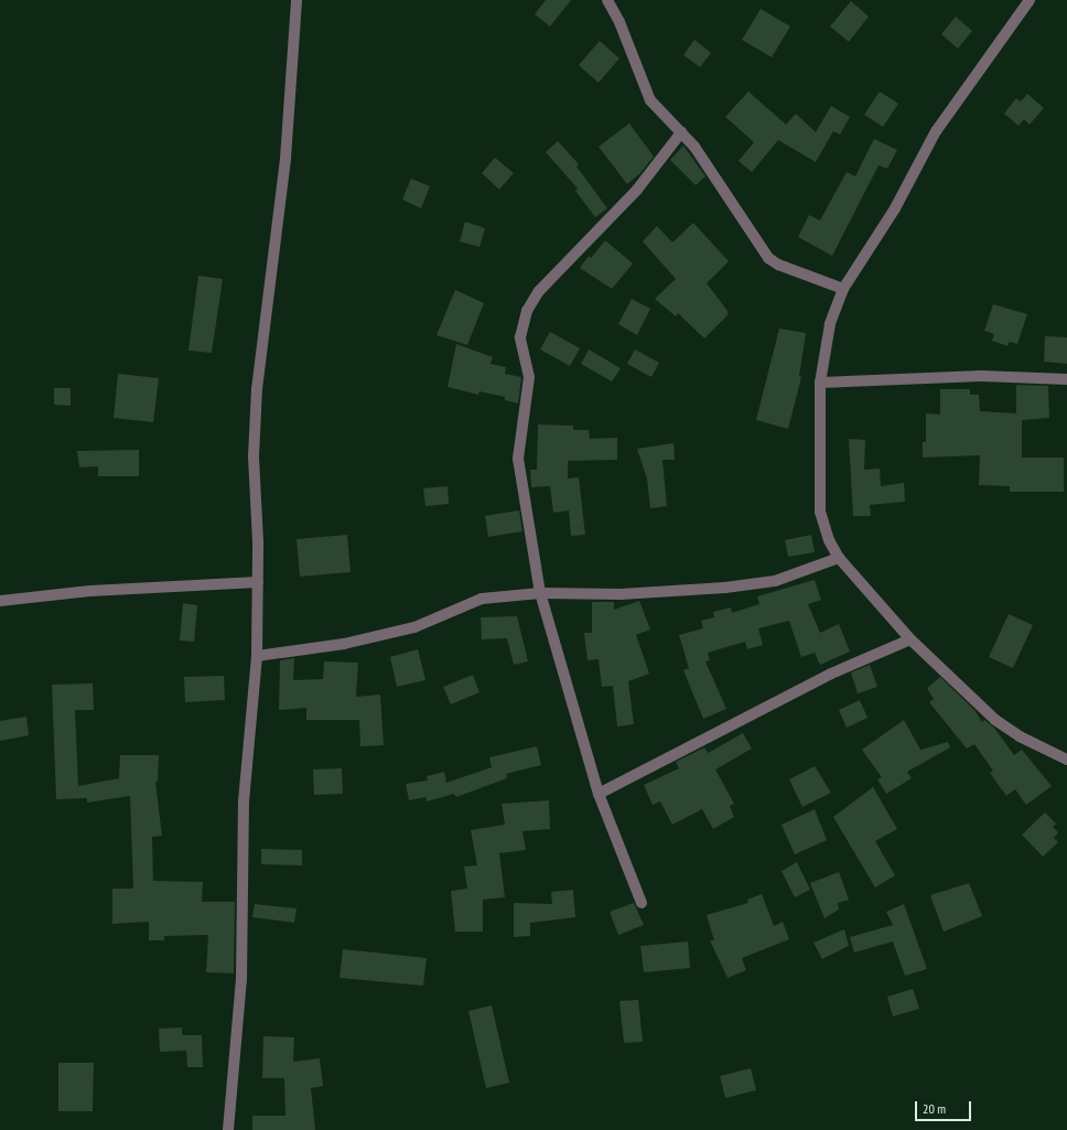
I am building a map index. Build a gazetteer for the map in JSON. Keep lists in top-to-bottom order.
{
  "scale_bar": "20 m"
}
